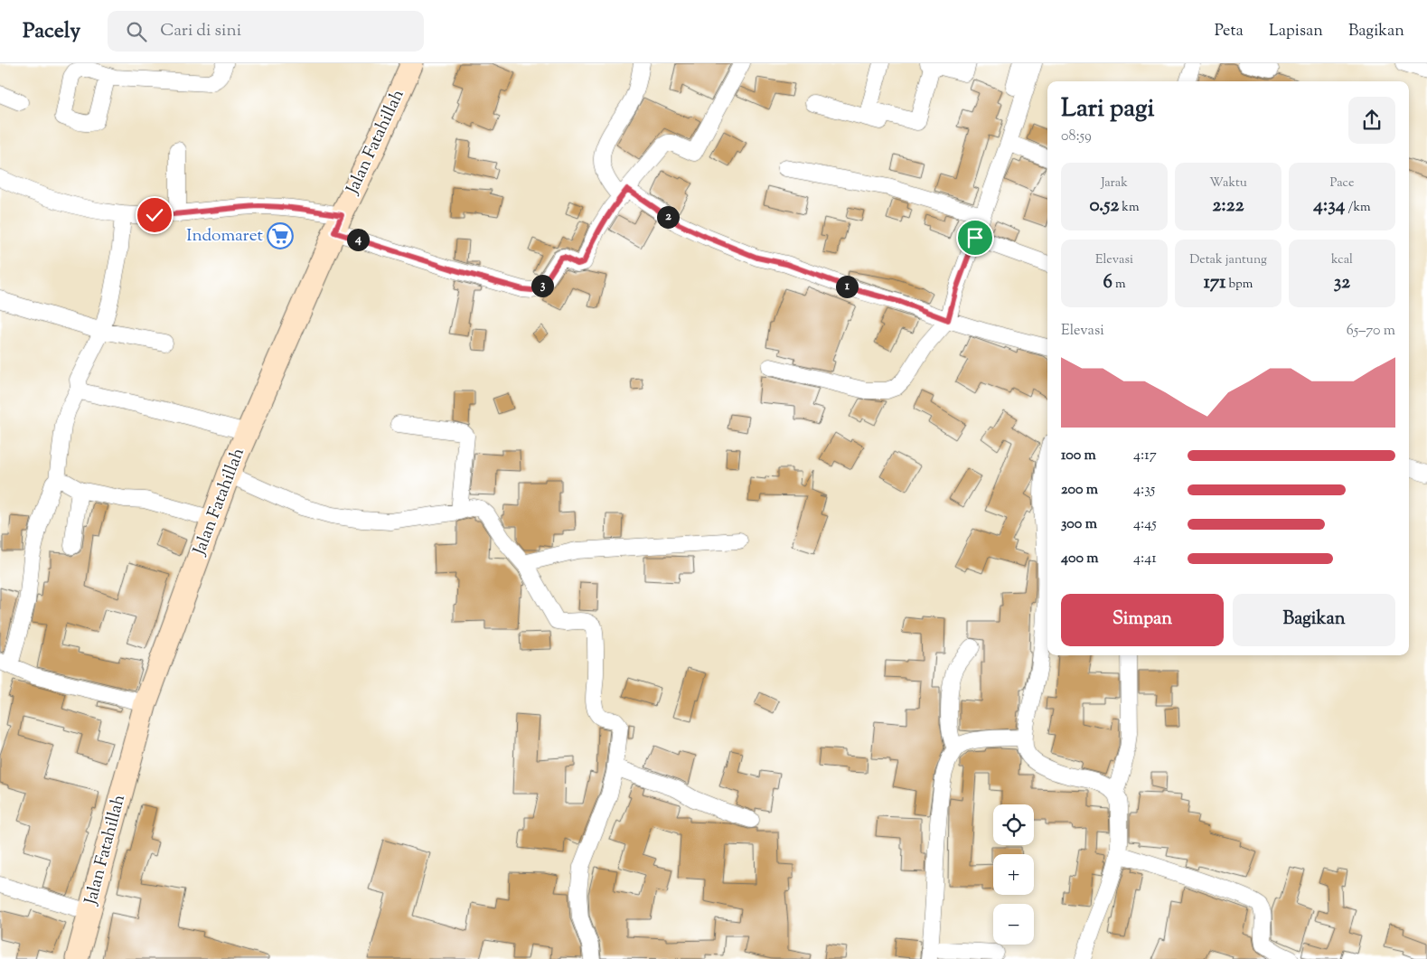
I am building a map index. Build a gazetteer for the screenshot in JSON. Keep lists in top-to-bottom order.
{
  "streets": {
    "street": ["Jalan Fatahillah"]
  },
  "places": {
    "supermarket": ["Indomaret"]
  },
  "page": {
    "header": "Pacely",
    "search": "Cari di sini",
    "nav": ["Peta", "Lapisan", "Bagikan"],
    "heading": ["Lari pagi", "08:59"],
    "stats": [
      ["Jarak", "0.52 km"],
      ["Waktu", "2:22"],
      ["Pace", "4:34 /km"],
      ["Elevasi", "6 m"],
      ["Detak jantung", "171 bpm"],
      ["kcal", "32"]
    ],
    "pins": [
      "2",
      "4",
      "3",
      "1"
    ],
    "chart": ["Elevasi", "65–70 m"],
    "list": [
      {
        "name": "100 m",
        "note": "4:17"
      },
      {
        "name": "200 m",
        "note": "4:35"
      },
      {
        "name": "300 m",
        "note": "4:45"
      },
      {
        "name": "400 m",
        "note": "4:41"
      }
    ],
    "buttons": ["Simpan", "Bagikan"],
    "map_buttons": ["+", "−"]
  }
}
